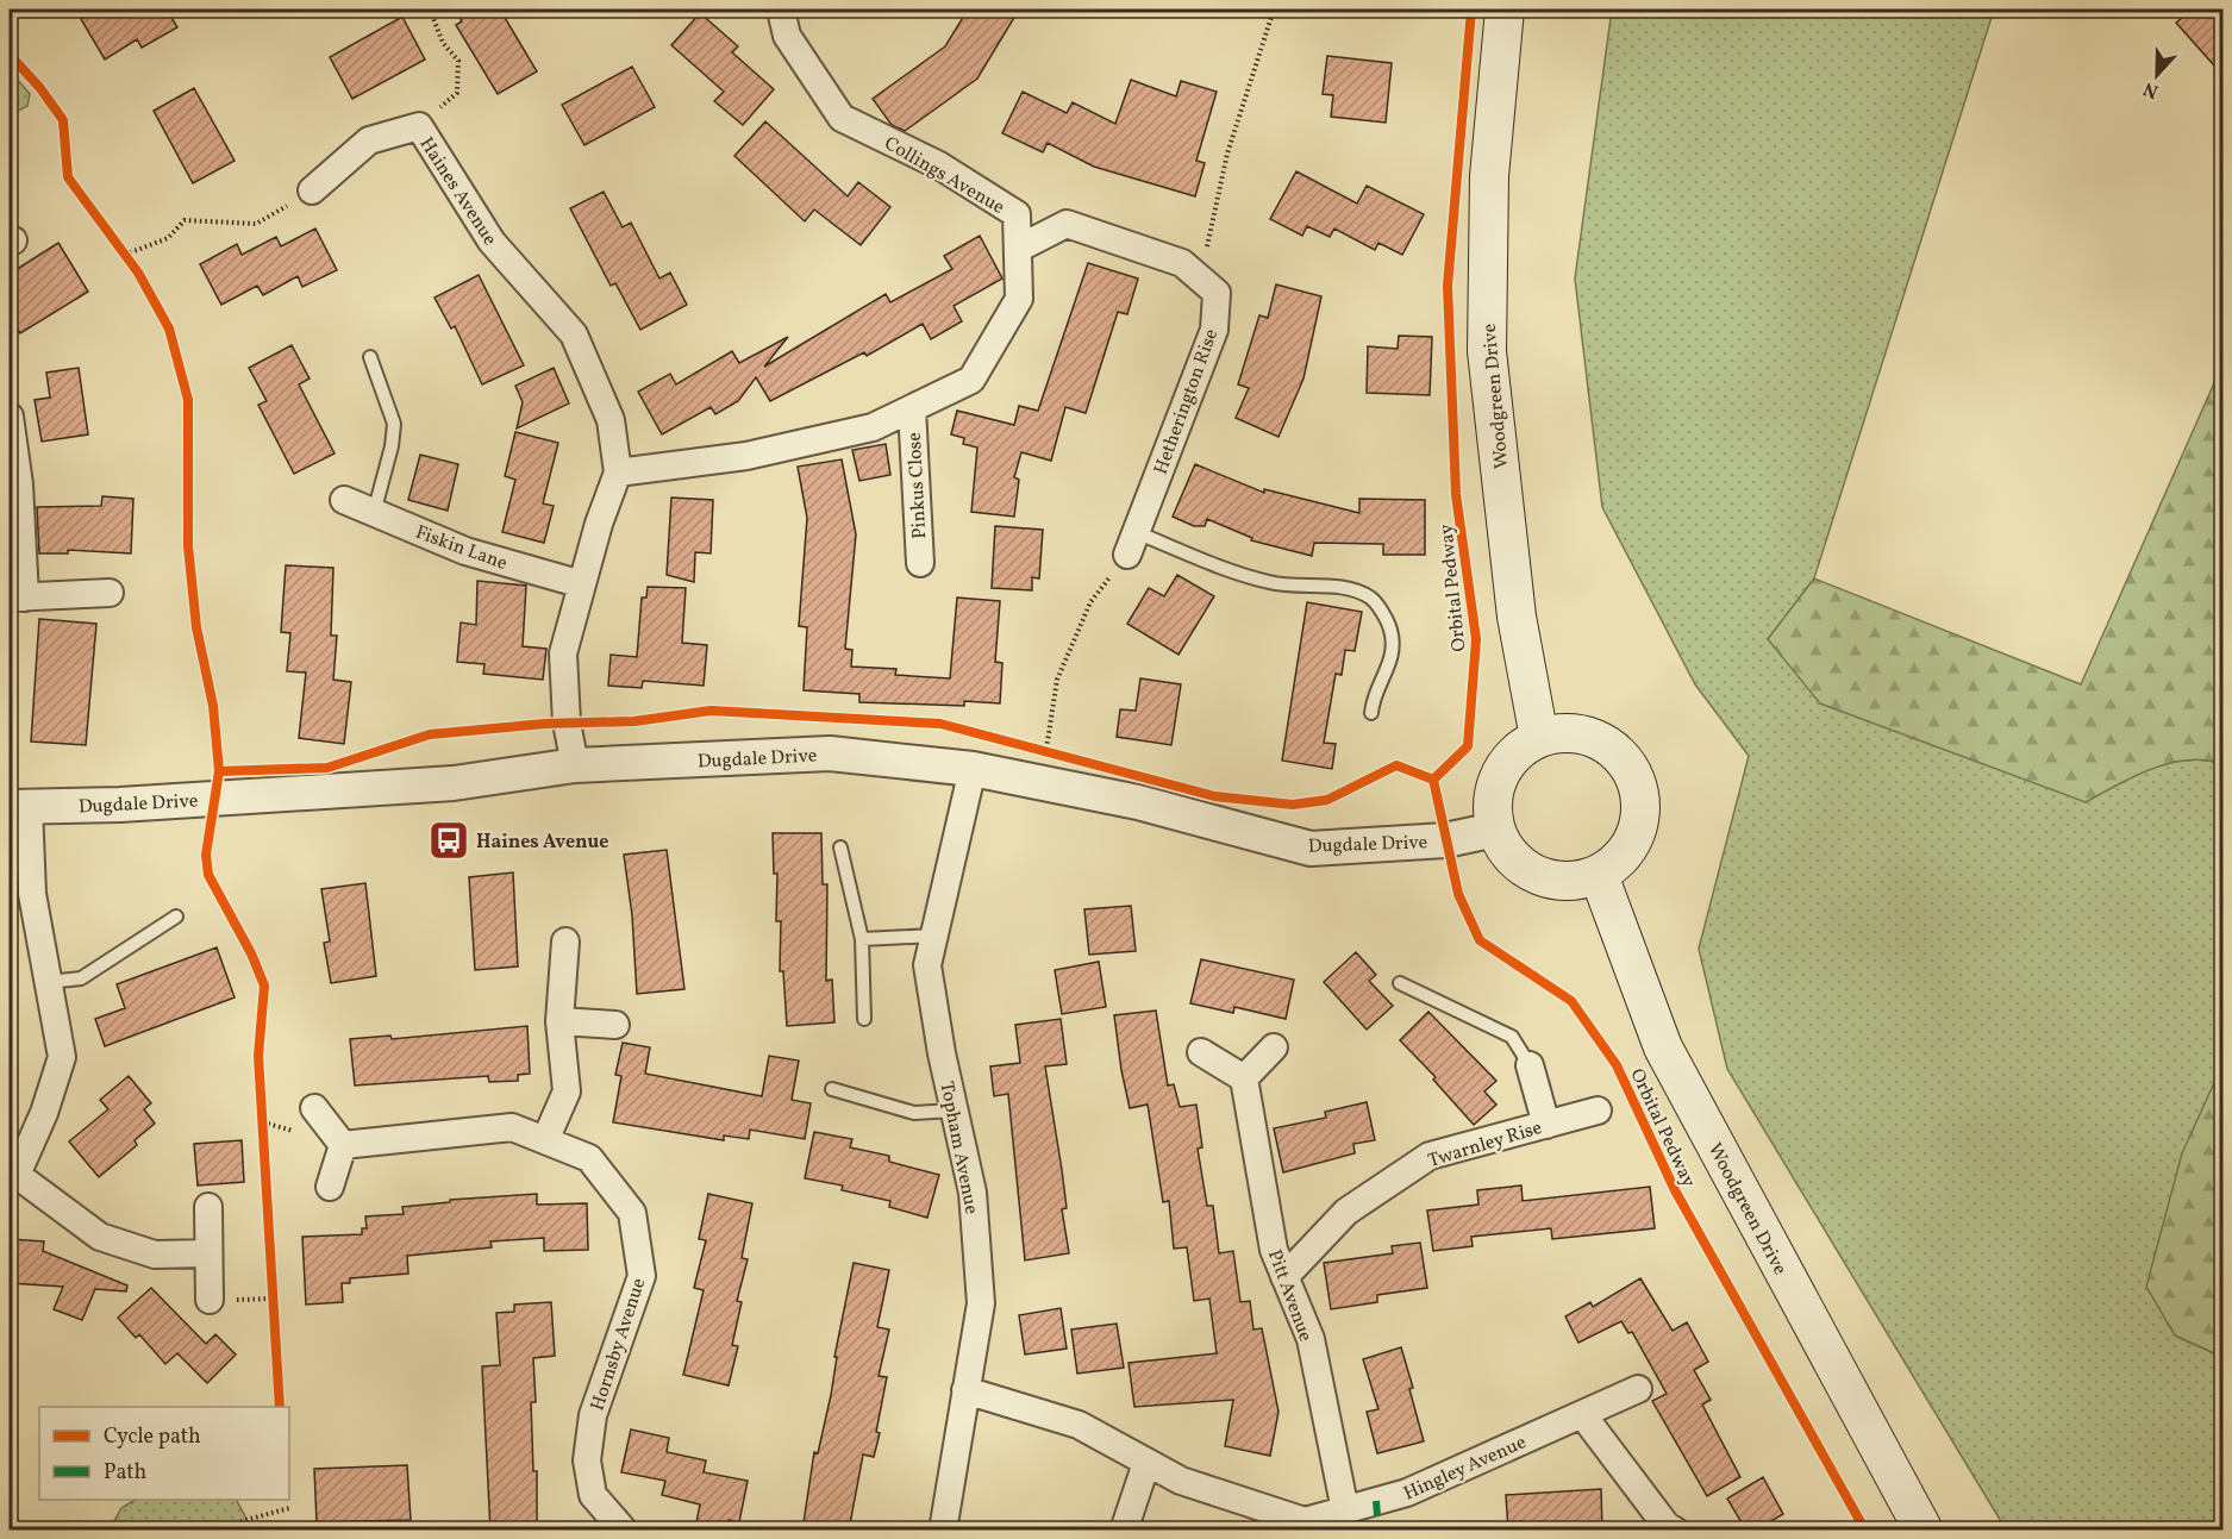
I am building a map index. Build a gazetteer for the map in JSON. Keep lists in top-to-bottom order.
{
  "streets": {
    "main road": ["Woodgreen Drive"],
    "street": [
      "Collings Avenue",
      "Haines Avenue",
      "Hetherington Rise",
      "Pinkus Close",
      "Fiskin Lane",
      "Dugdale Drive",
      "Twarnley Rise",
      "Topham Avenue",
      "Pitt Avenue",
      "Hornsby Avenue",
      "Hingley Avenue"
    ],
    "cycle path": ["Orbital Pedway"]
  },
  "crossings": [
    ["Collings Avenue", "Haines Avenue"],
    ["Collings Avenue", "Pinkus Close"],
    ["Haines Avenue", "Fiskin Lane"],
    ["Haines Avenue", "Dugdale Drive"],
    ["Woodgreen Drive", "Dugdale Drive"],
    ["Dugdale Drive", "Topham Avenue"],
    ["Twarnley Rise", "Pitt Avenue"],
    ["Topham Avenue", "Hingley Avenue"],
    ["Pitt Avenue", "Hingley Avenue"]
  ],
  "places": {
    "bus stop": ["Haines Avenue"]
  },
  "legend": ["Cycle path", "Path"],
  "north": "bottom"
}
